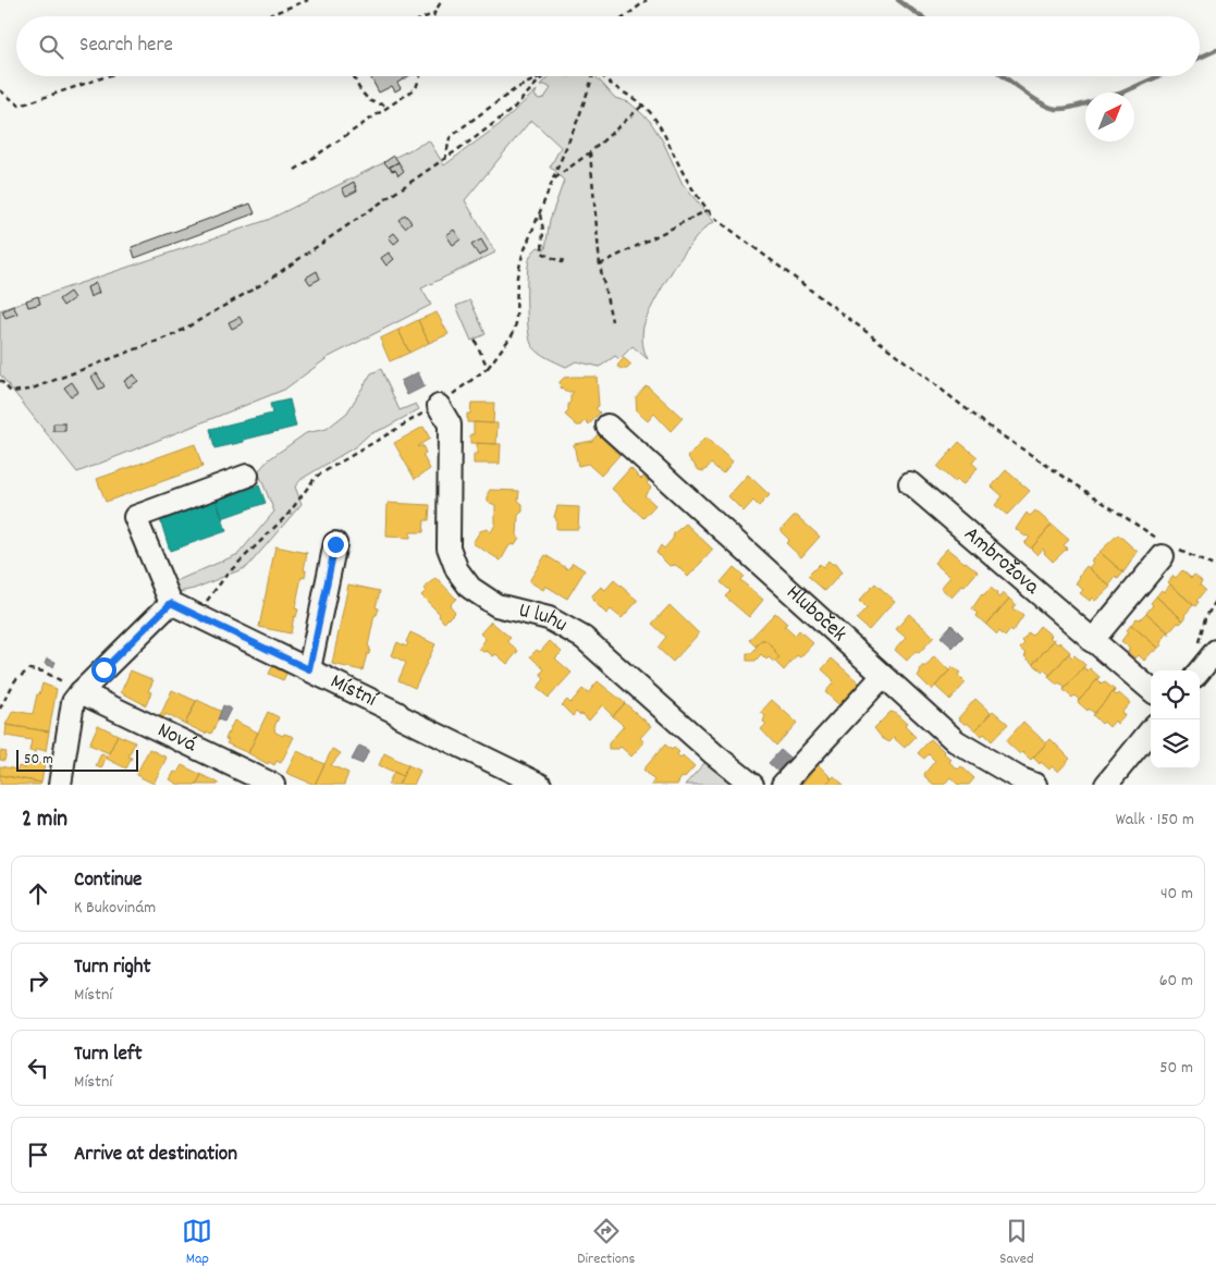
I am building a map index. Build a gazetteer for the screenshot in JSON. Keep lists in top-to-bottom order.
{
  "streets": {
    "street": [
      "Ambrožova",
      "Hluboček",
      "U luhu",
      "Místní",
      "Nová"
    ]
  },
  "scale_bar": "50 m",
  "north": "top right",
  "page": {
    "search": "Search here",
    "scale": "50 m",
    "heading": ["2 min", "Walk · 150 m"],
    "list": [
      ["Continue", "K Bukovinám", "40 m"],
      ["Turn right", "Místní", "60 m"],
      ["Turn left", "Místní", "50 m"],
      "Arrive at destination"
    ],
    "nav": ["Map", "Directions", "Saved"]
  }
}
